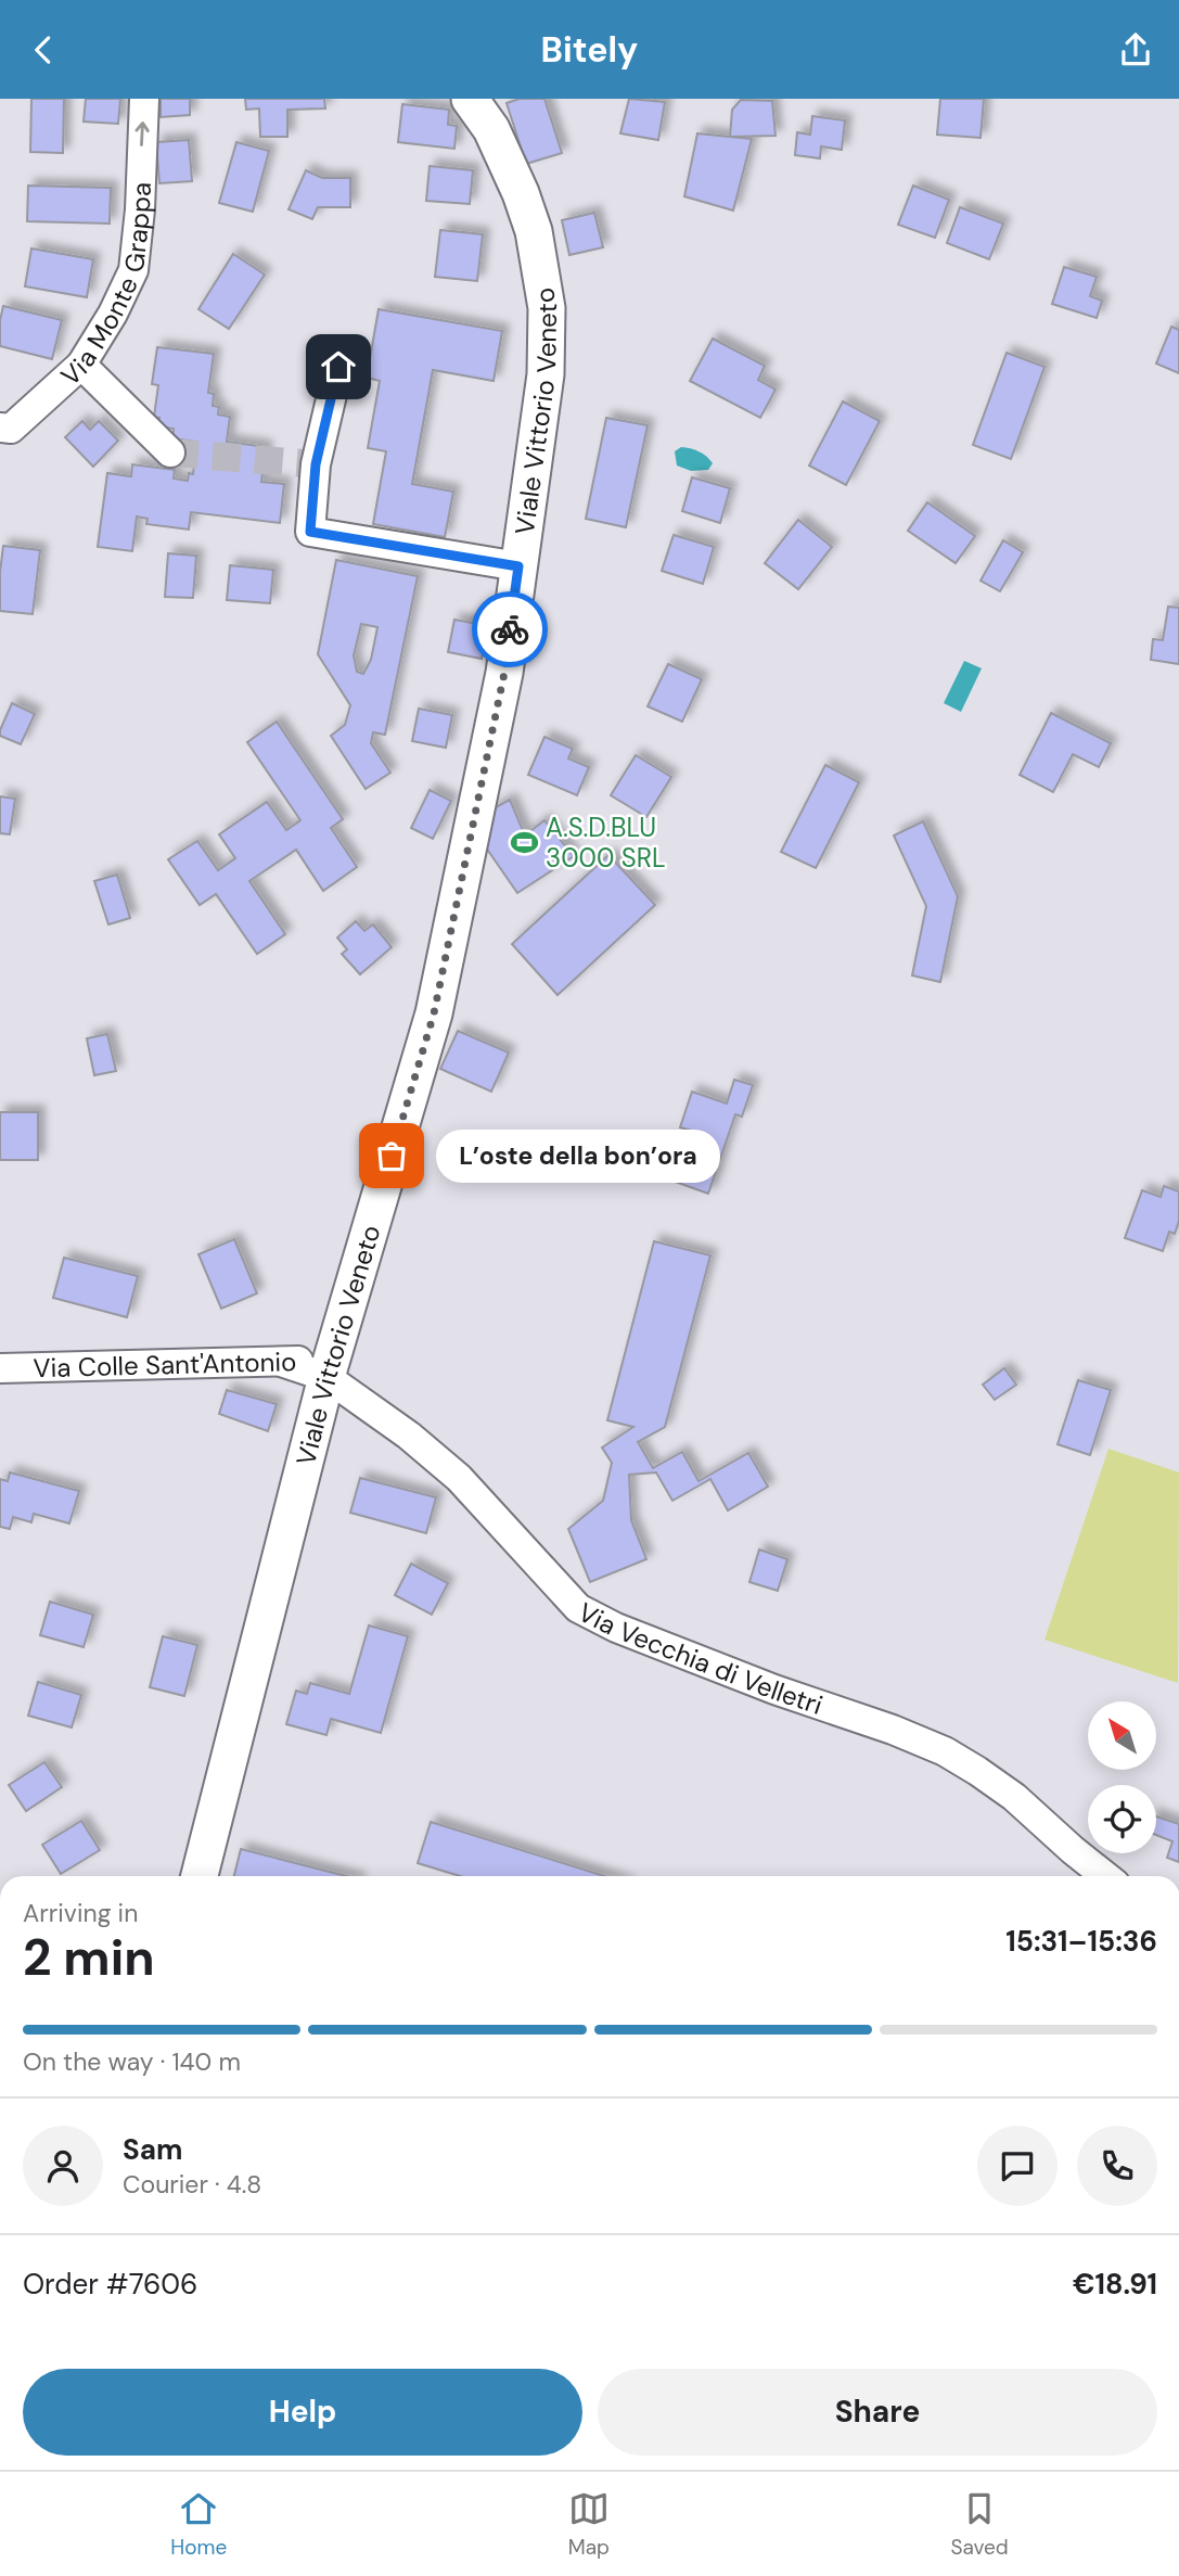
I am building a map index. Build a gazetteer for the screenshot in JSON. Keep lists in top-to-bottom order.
{
  "streets": {
    "main road": ["Viale Vittorio Veneto"],
    "street": ["Via Monte Grappa", "Via Colle Sant'Antonio", "Via Vecchia di Velletri"]
  },
  "crossings": [
    ["Viale Vittorio Veneto", "Via Colle Sant'Antonio"],
    ["Viale Vittorio Veneto", "Via Vecchia di Velletri"],
    ["Via Colle Sant'Antonio", "Via Vecchia di Velletri"]
  ],
  "one_way": ["Via Monte Grappa"],
  "places": {
    "sports": ["A.S.D.BLU 3000 SRL"],
    "other": ["L’oste della bon’ora"]
  },
  "north": "top left",
  "page": {
    "header": "Bitely",
    "bubble": "L’oste della bon’ora",
    "heading": ["2 min", "Arriving in", "15:31–15:36"],
    "panel": [
      "Sam",
      "Courier · 4.8",
      "Order #7606",
      "€18.91"
    ],
    "bar": "On the way · 140 m",
    "buttons": ["Help", "Share"],
    "tabs": ["Home", "Map", "Saved"]
  }
}
